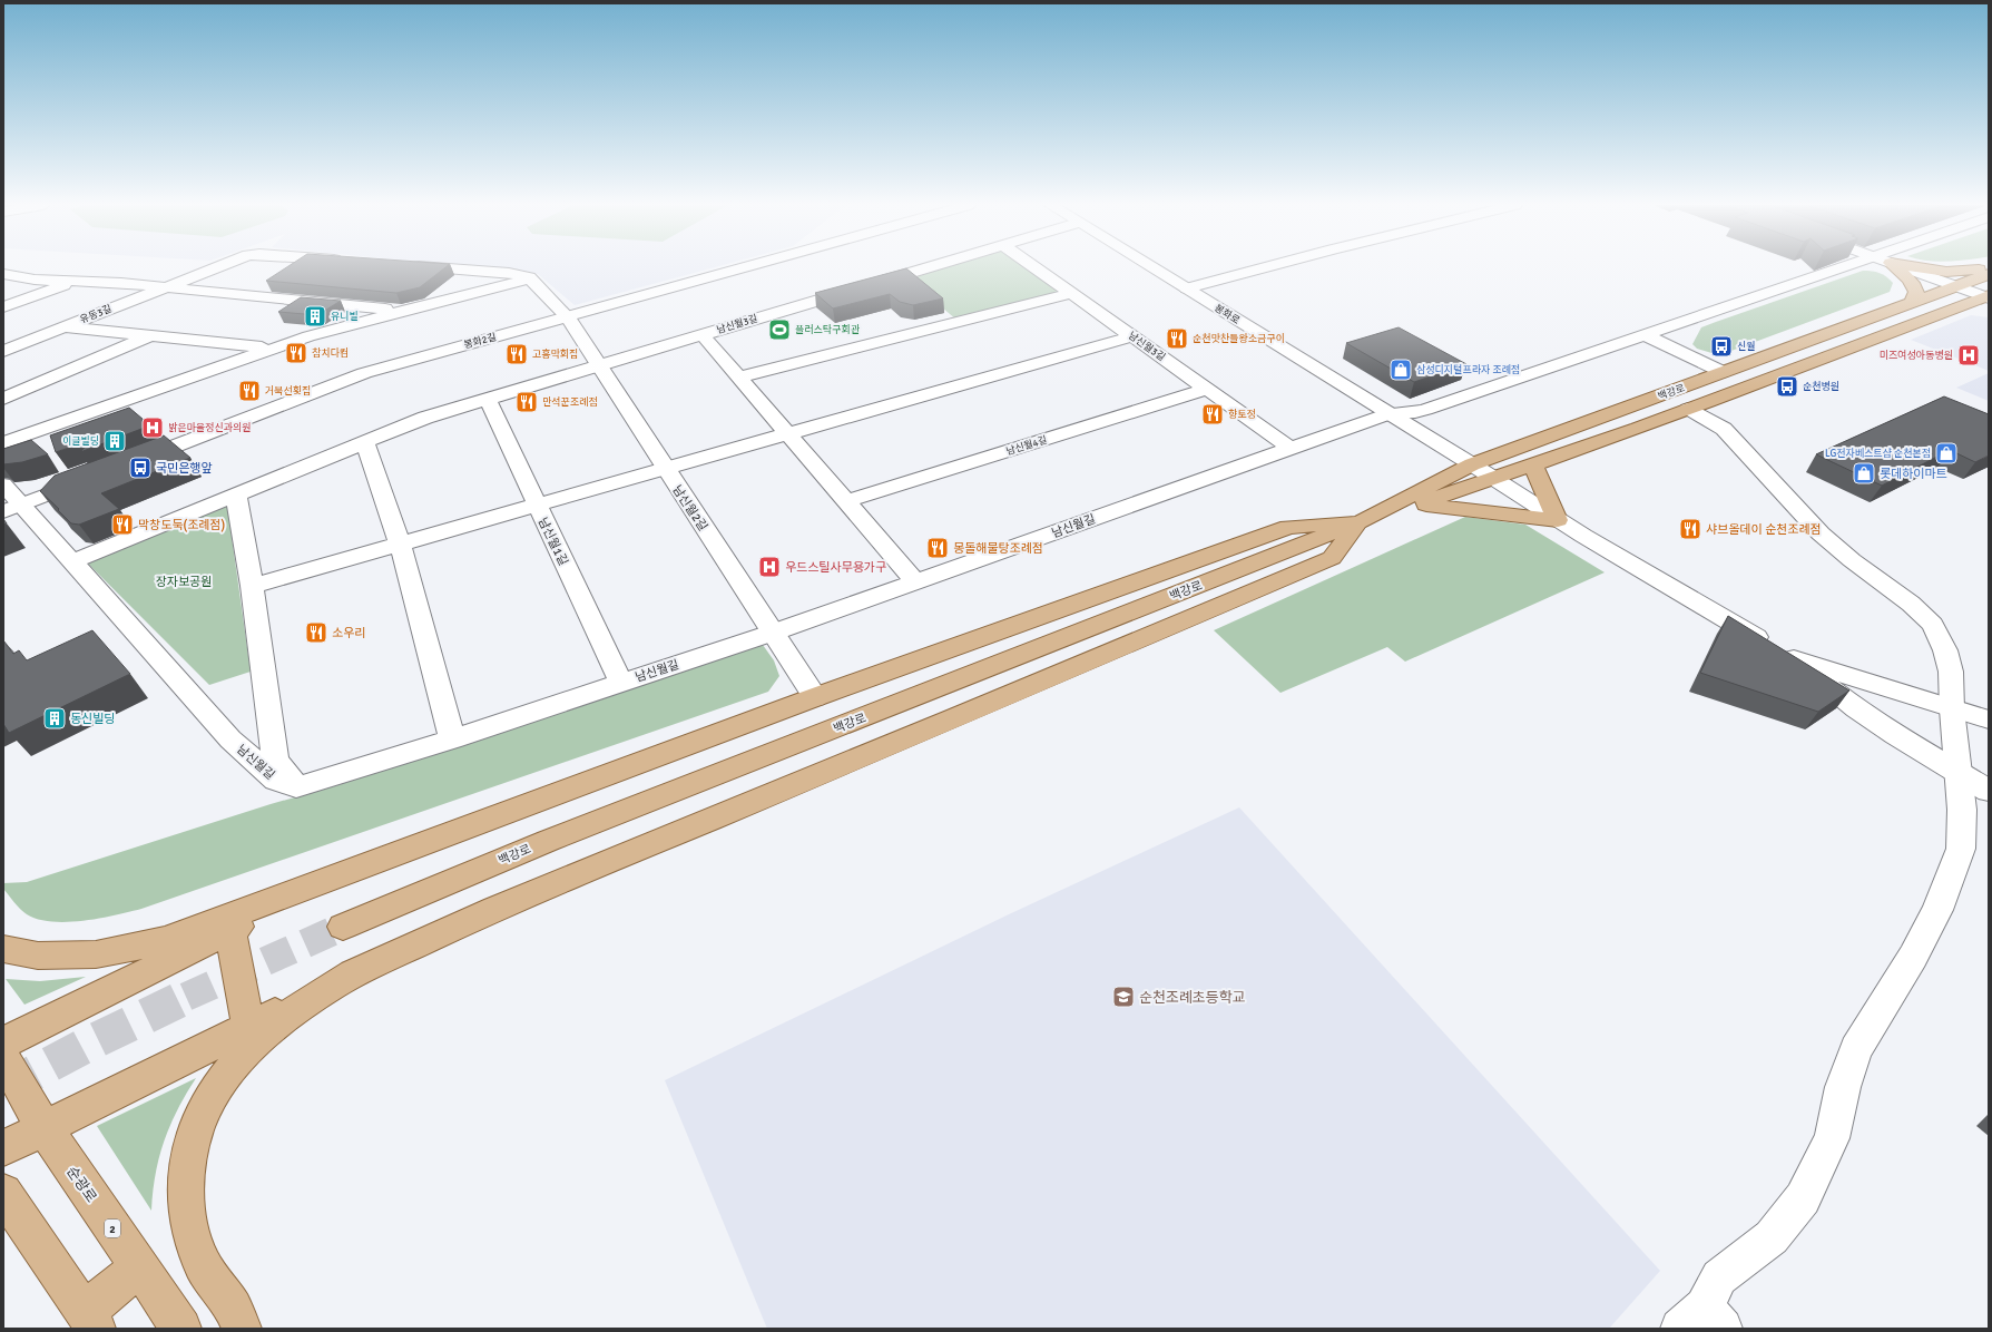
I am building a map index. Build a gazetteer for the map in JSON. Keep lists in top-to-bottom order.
{
  "streets": {
    "main road": ["백강로", "순광로", "2"],
    "street": [
      "유동3길",
      "봉화로",
      "남신월3길",
      "봉화2길",
      "남신월4길",
      "남신월2길",
      "남신월길",
      "남신월1길"
    ]
  },
  "crossings": [
    ["봉화로", "백강로"],
    ["봉화로", "남신월길"],
    ["남신월3길", "남신월4길"],
    ["남신월3길", "남신월2길"],
    ["남신월3길", "남신월길"],
    ["봉화2길", "남신월2길"],
    ["남신월2길", "남신월길"],
    ["남신월길", "남신월1길"]
  ],
  "parks": ["장자보공원"],
  "places": {
    "building": ["유니빌", "이글빌딩", "동신빌딩"],
    "sports": ["플러스탁구회관"],
    "restaurant": [
      "순천맛찬들왕소금구이",
      "참치다컴",
      "고흥막회집",
      "거북선횟집",
      "만석꾼조례점",
      "향토정",
      "막창도둑(조례점)",
      "샤브올데이 순천조례점",
      "몽돌해물탕조례점",
      "소우리"
    ],
    "bus stop": ["신월", "순천병원", "국민은행앞"],
    "hospital": ["미즈여성아동병원", "밝은마을정신과의원", "우드스틸사무용가구"],
    "shop": ["삼성디지털프라자 조례점", "LG전자베스트샵 순천본점", "롯데하이마트"],
    "school or university": ["순천조례초등학교"]
  }
}
